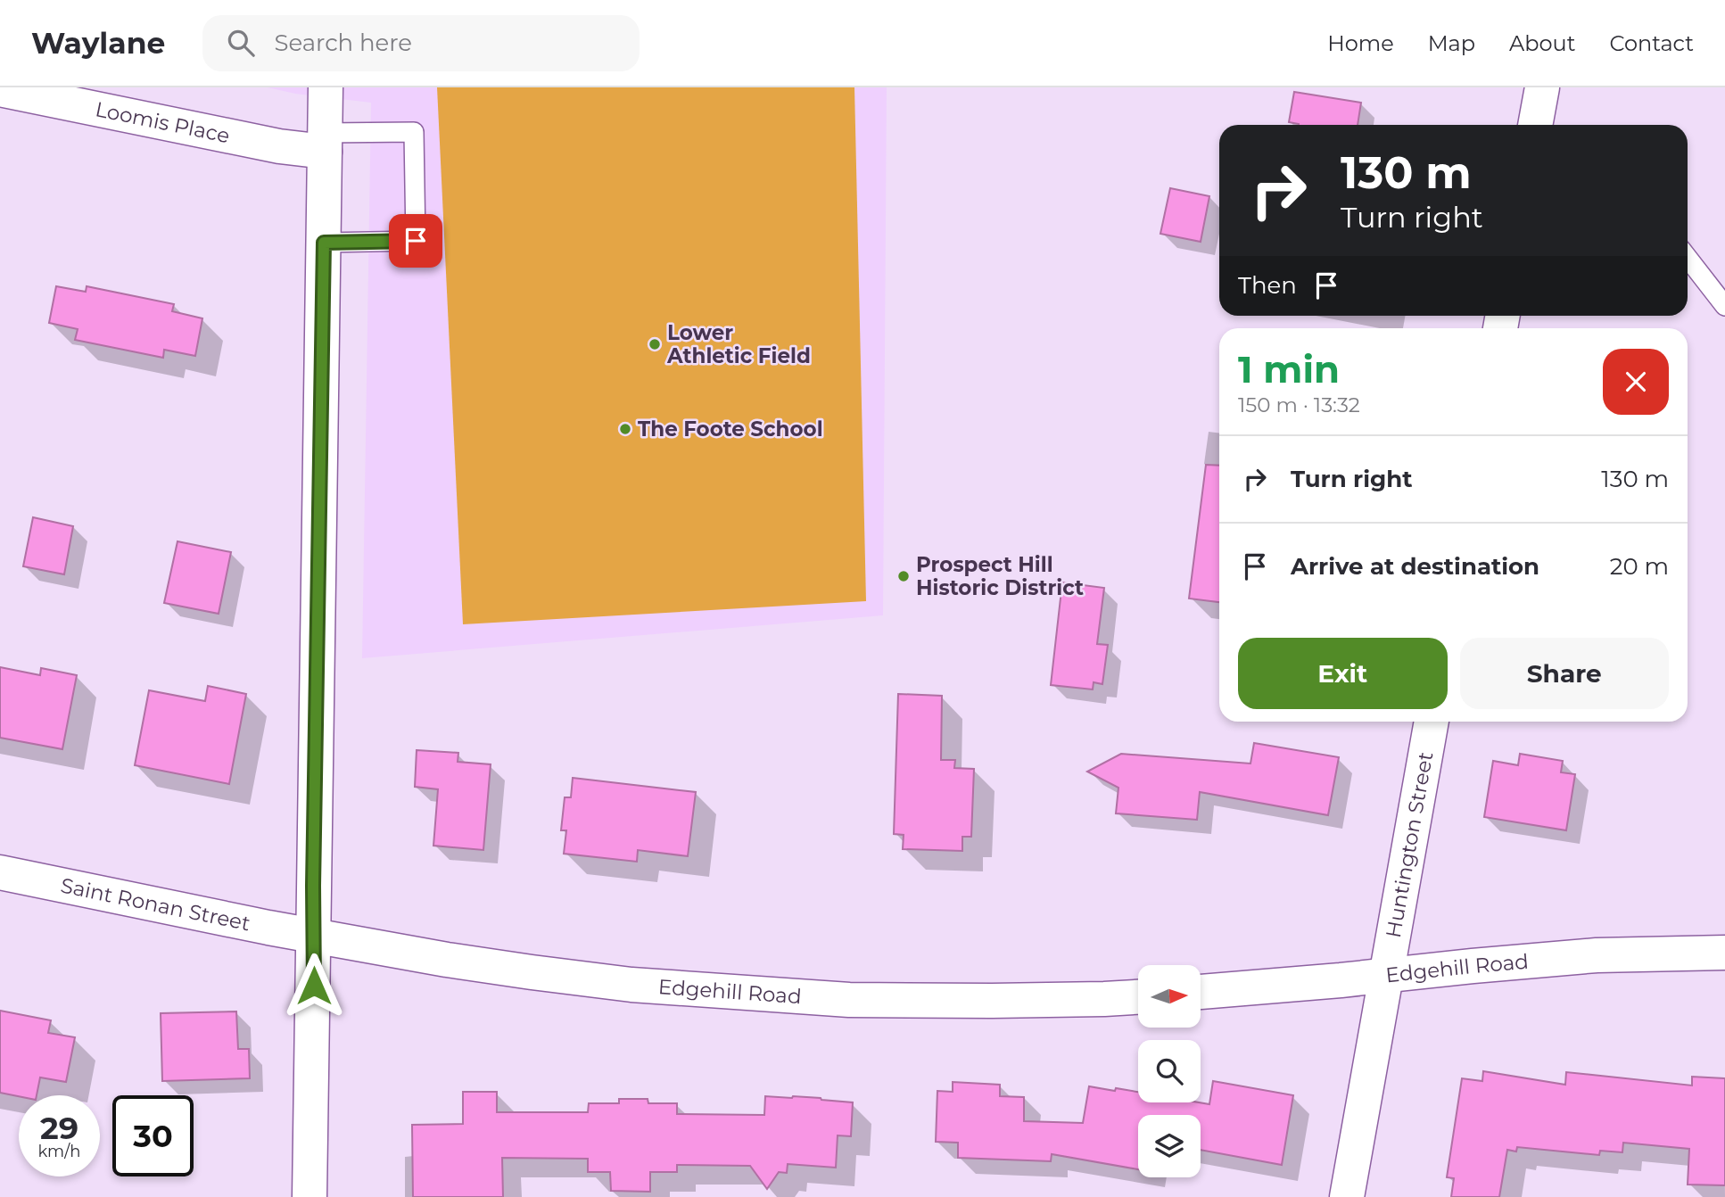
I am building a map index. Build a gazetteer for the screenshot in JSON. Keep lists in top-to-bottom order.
{
  "streets": {
    "street": [
      "Loomis Place",
      "Huntington Street",
      "Saint Ronan Street",
      "Edgehill Road"
    ]
  },
  "crossings": [
    ["Huntington Street", "Edgehill Road"],
    ["Saint Ronan Street", "Edgehill Road"]
  ],
  "places": ["Lower Athletic Field", "The Foote School", "Prospect Hill Historic District"],
  "north": "right",
  "page": {
    "header": "Waylane",
    "search": "Search here",
    "nav": [
      "Home",
      "Map",
      "About",
      "Contact"
    ],
    "turn": ["130 m", "Turn right"],
    "then": "Then",
    "heading": ["1 min", "150 m · 13:32"],
    "list": [
      {
        "name": "Turn right",
        "value": "130 m"
      },
      {
        "name": "Arrive at destination",
        "value": "20 m"
      }
    ],
    "buttons": ["Exit", "Share"],
    "speed": "29 km/h",
    "limit": "30"
  }
}
